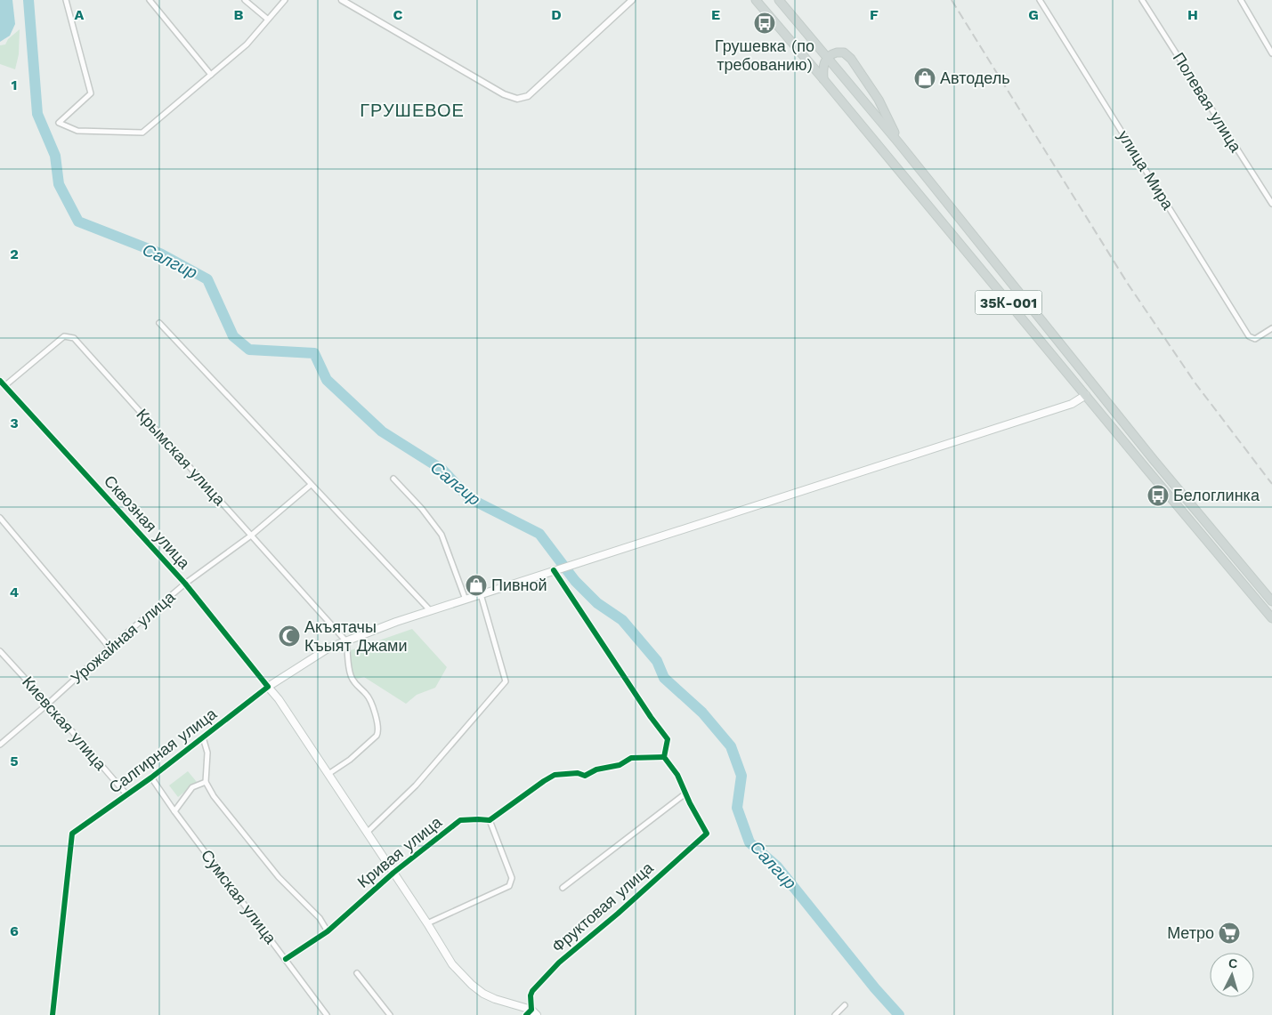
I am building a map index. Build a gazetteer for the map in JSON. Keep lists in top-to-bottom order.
{
  "streets": {
    "main road": ["35К-001", "Сквозная улица", "Салгирная улица"],
    "street": [
      "Полевая улица",
      "улица Мира",
      "Крымская улица",
      "Урожайная улица",
      "Киевская улица",
      "Кривая улица",
      "Сумская улица",
      "Фруктовая улица"
    ]
  },
  "crossings": [
    ["35К-001", "Салгирная улица"],
    ["Крымская улица", "Сквозная улица"],
    ["Крымская улица", "Урожайная улица"],
    ["Крымская улица", "Салгирная улица"],
    ["Сквозная улица", "Урожайная улица"],
    ["Сквозная улица", "Салгирная улица"],
    ["Сквозная улица", "Кривая улица"],
    ["Сквозная улица", "Фруктовая улица"],
    ["Урожайная улица", "Киевская улица"],
    ["Киевская улица", "Салгирная улица"],
    ["Салгирная улица", "Сумская улица"],
    ["Кривая улица", "Сумская улица"]
  ],
  "districts": ["ГРУШЕВОЕ"],
  "water": ["Салгир"],
  "places": {
    "bus stop": ["Грушевка (по требованию)", "Белоглинка"],
    "shop": ["Автодель", "Пивной"],
    "mosque": ["Акъятачы Къыят Джами"],
    "supermarket": ["Метро"]
  },
  "north": "top",
  "grid": {
    "columns": [
      "A",
      "B",
      "C",
      "D",
      "E",
      "F",
      "G",
      "H"
    ],
    "rows": [
      "1",
      "2",
      "3",
      "4",
      "5",
      "6"
    ]
  }
}
